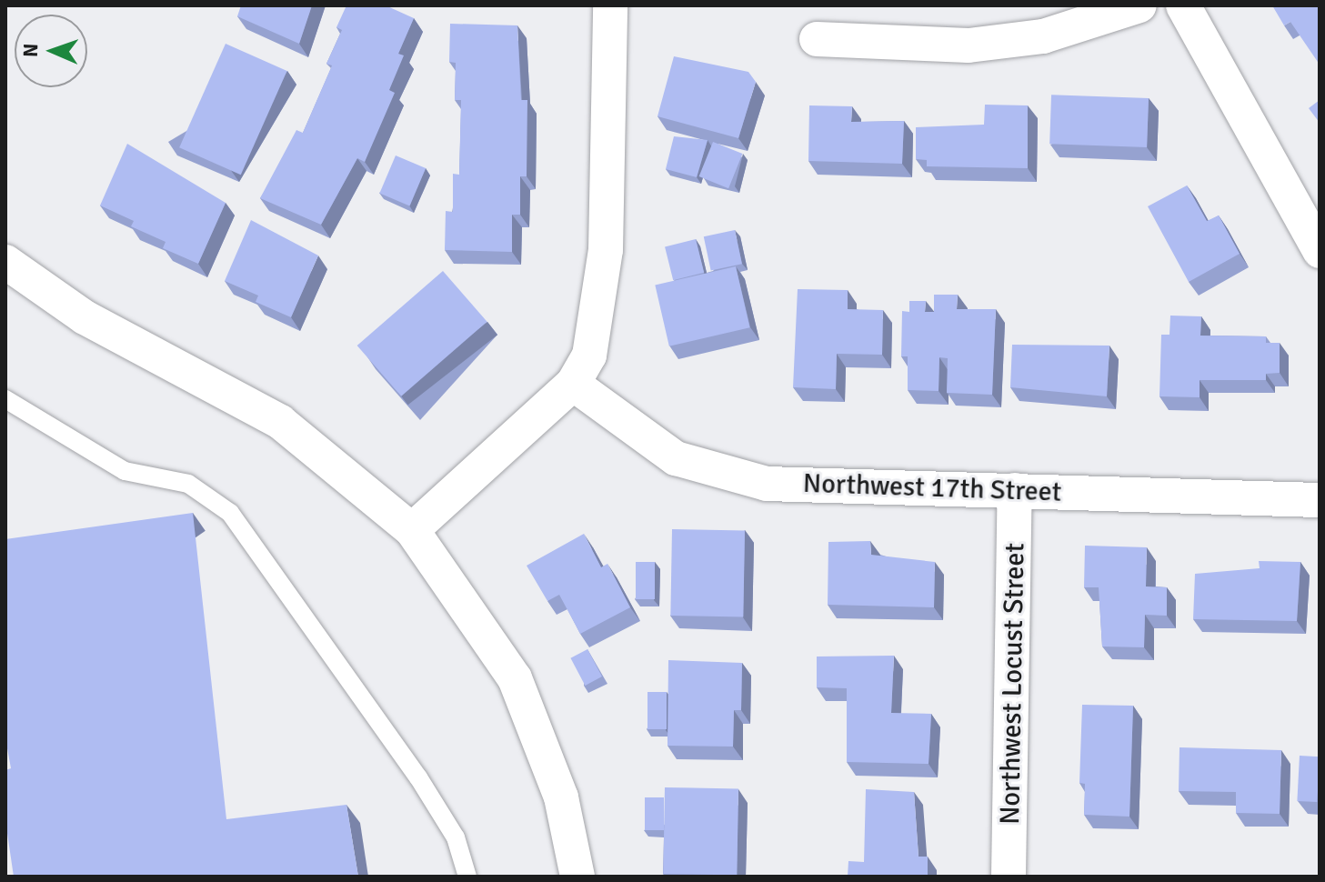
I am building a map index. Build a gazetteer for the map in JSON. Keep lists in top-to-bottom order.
{
  "streets": {
    "street": ["Northwest 17th Street", "Northwest Locust Street"]
  },
  "crossings": [
    ["Northwest 17th Street", "Northwest Locust Street"]
  ],
  "north": "left"
}
